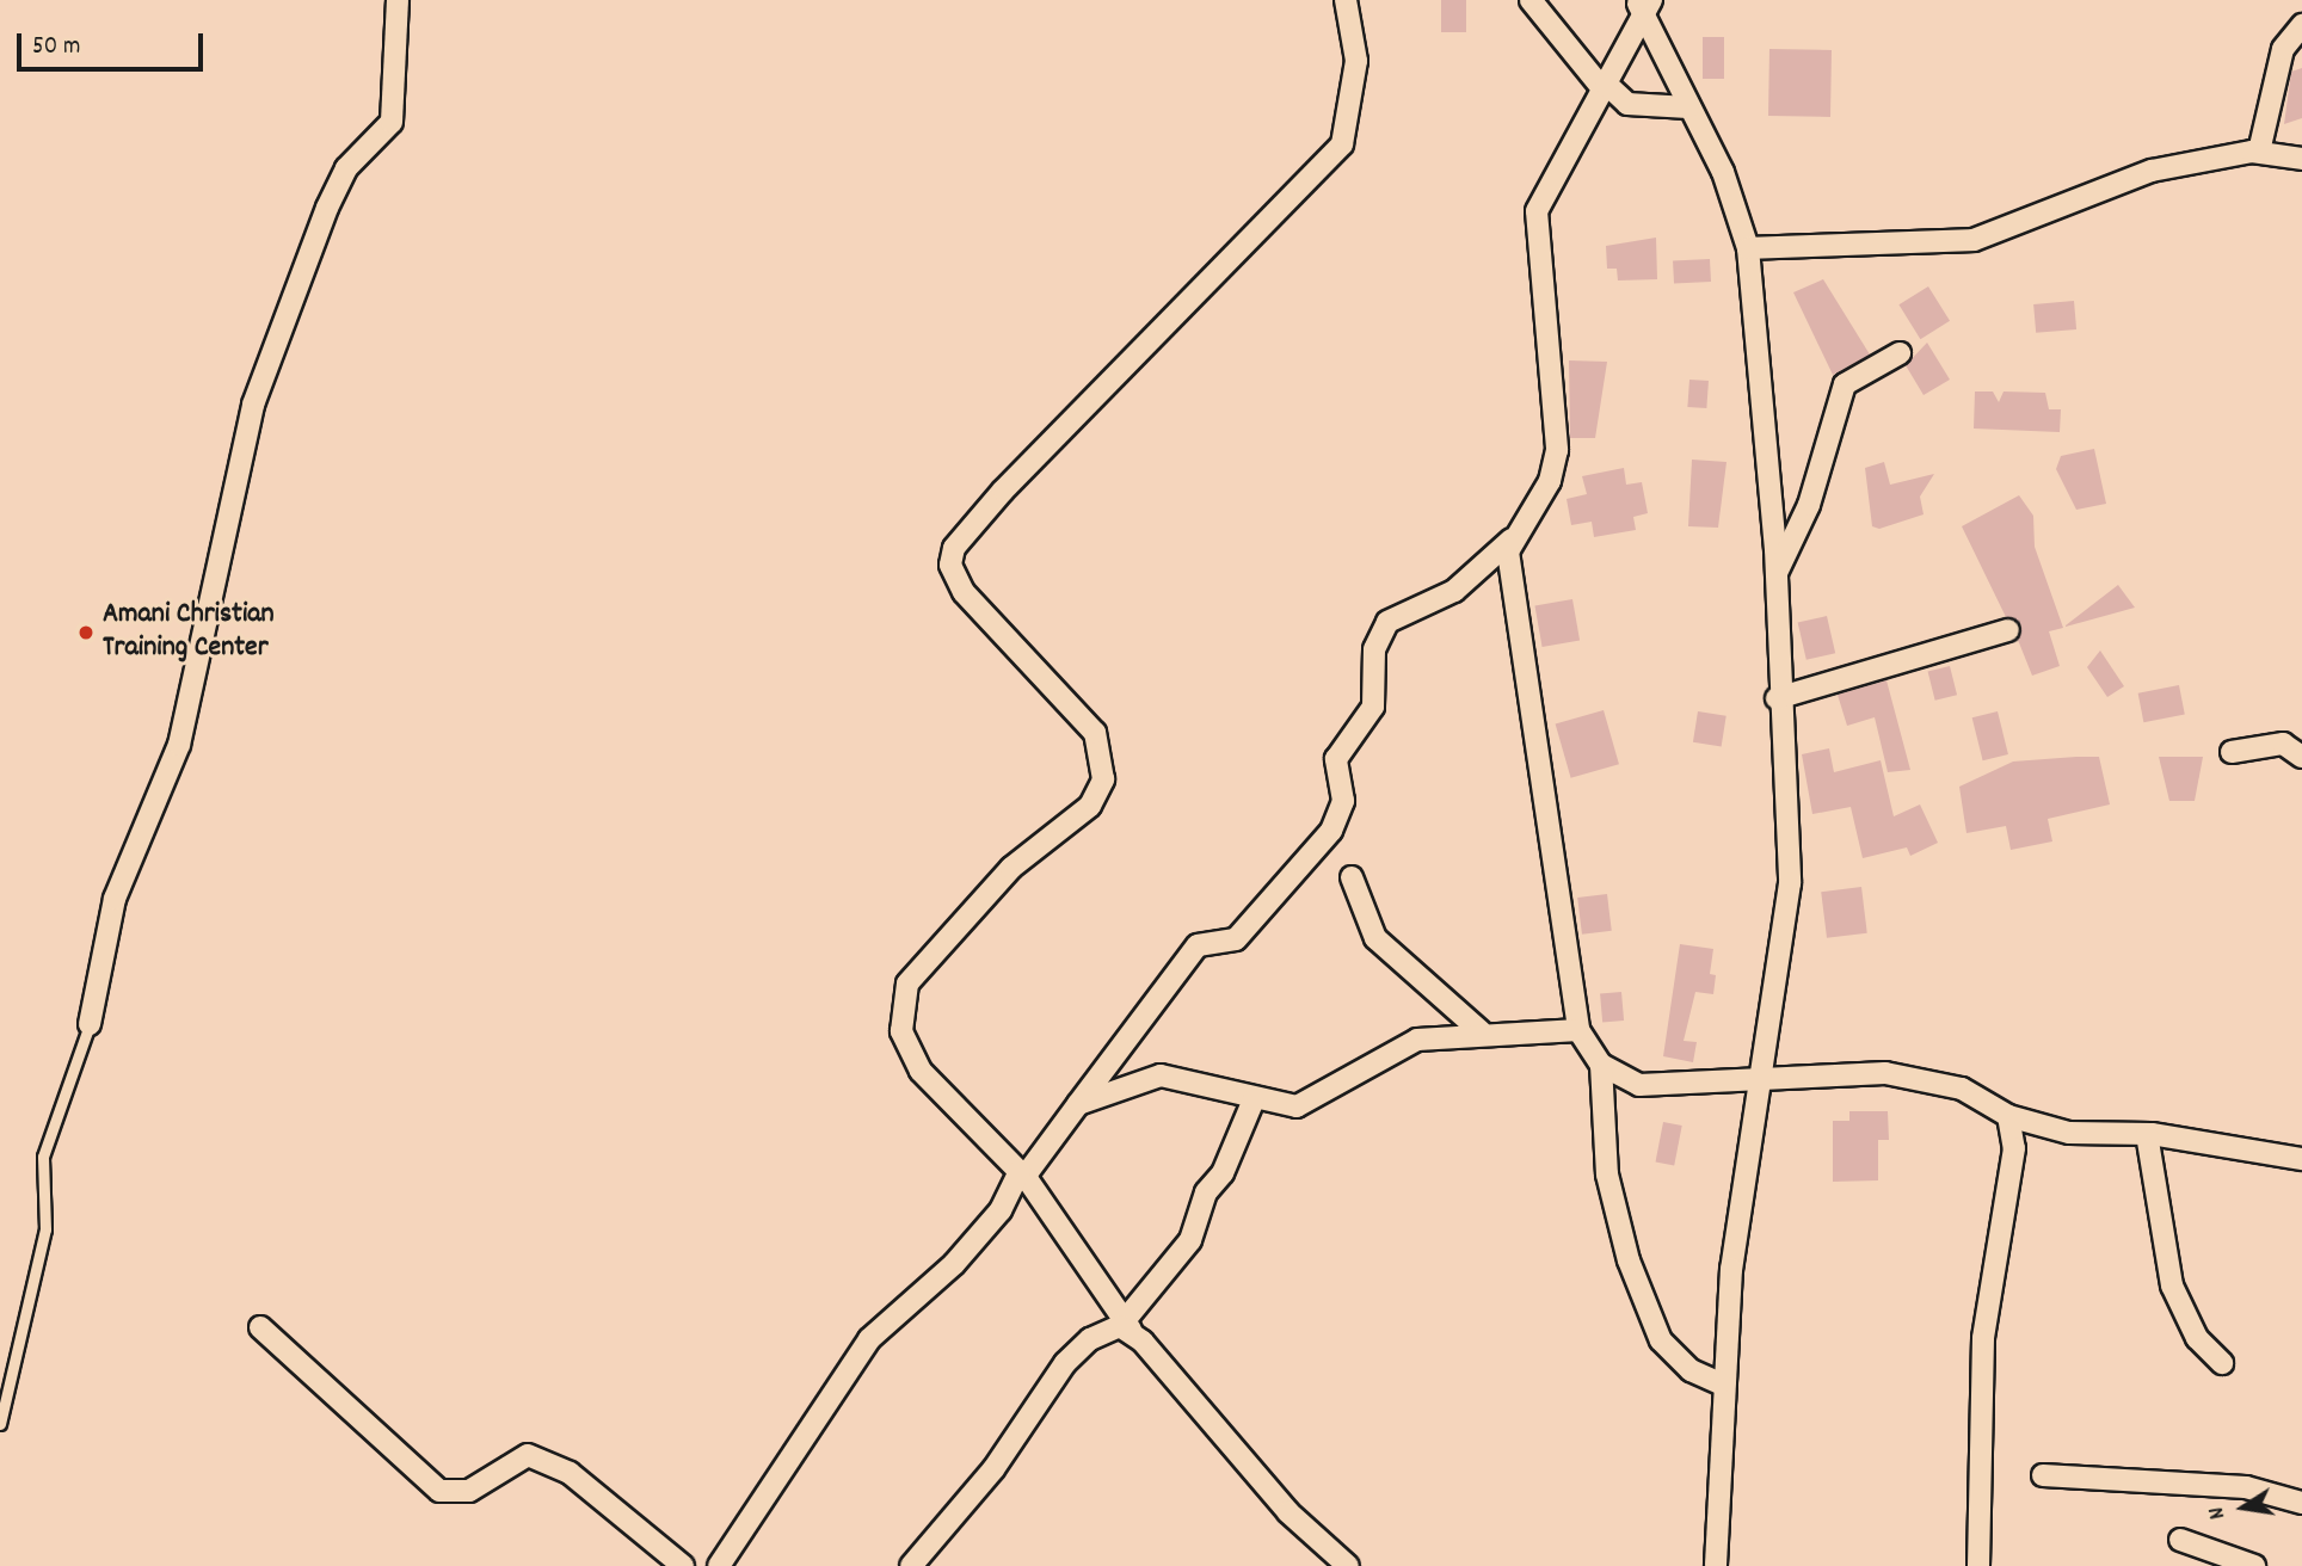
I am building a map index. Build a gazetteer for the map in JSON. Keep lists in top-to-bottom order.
{
  "places": ["Amani Christian Training Center"],
  "scale_bar": "50 m",
  "north": "left"
}
